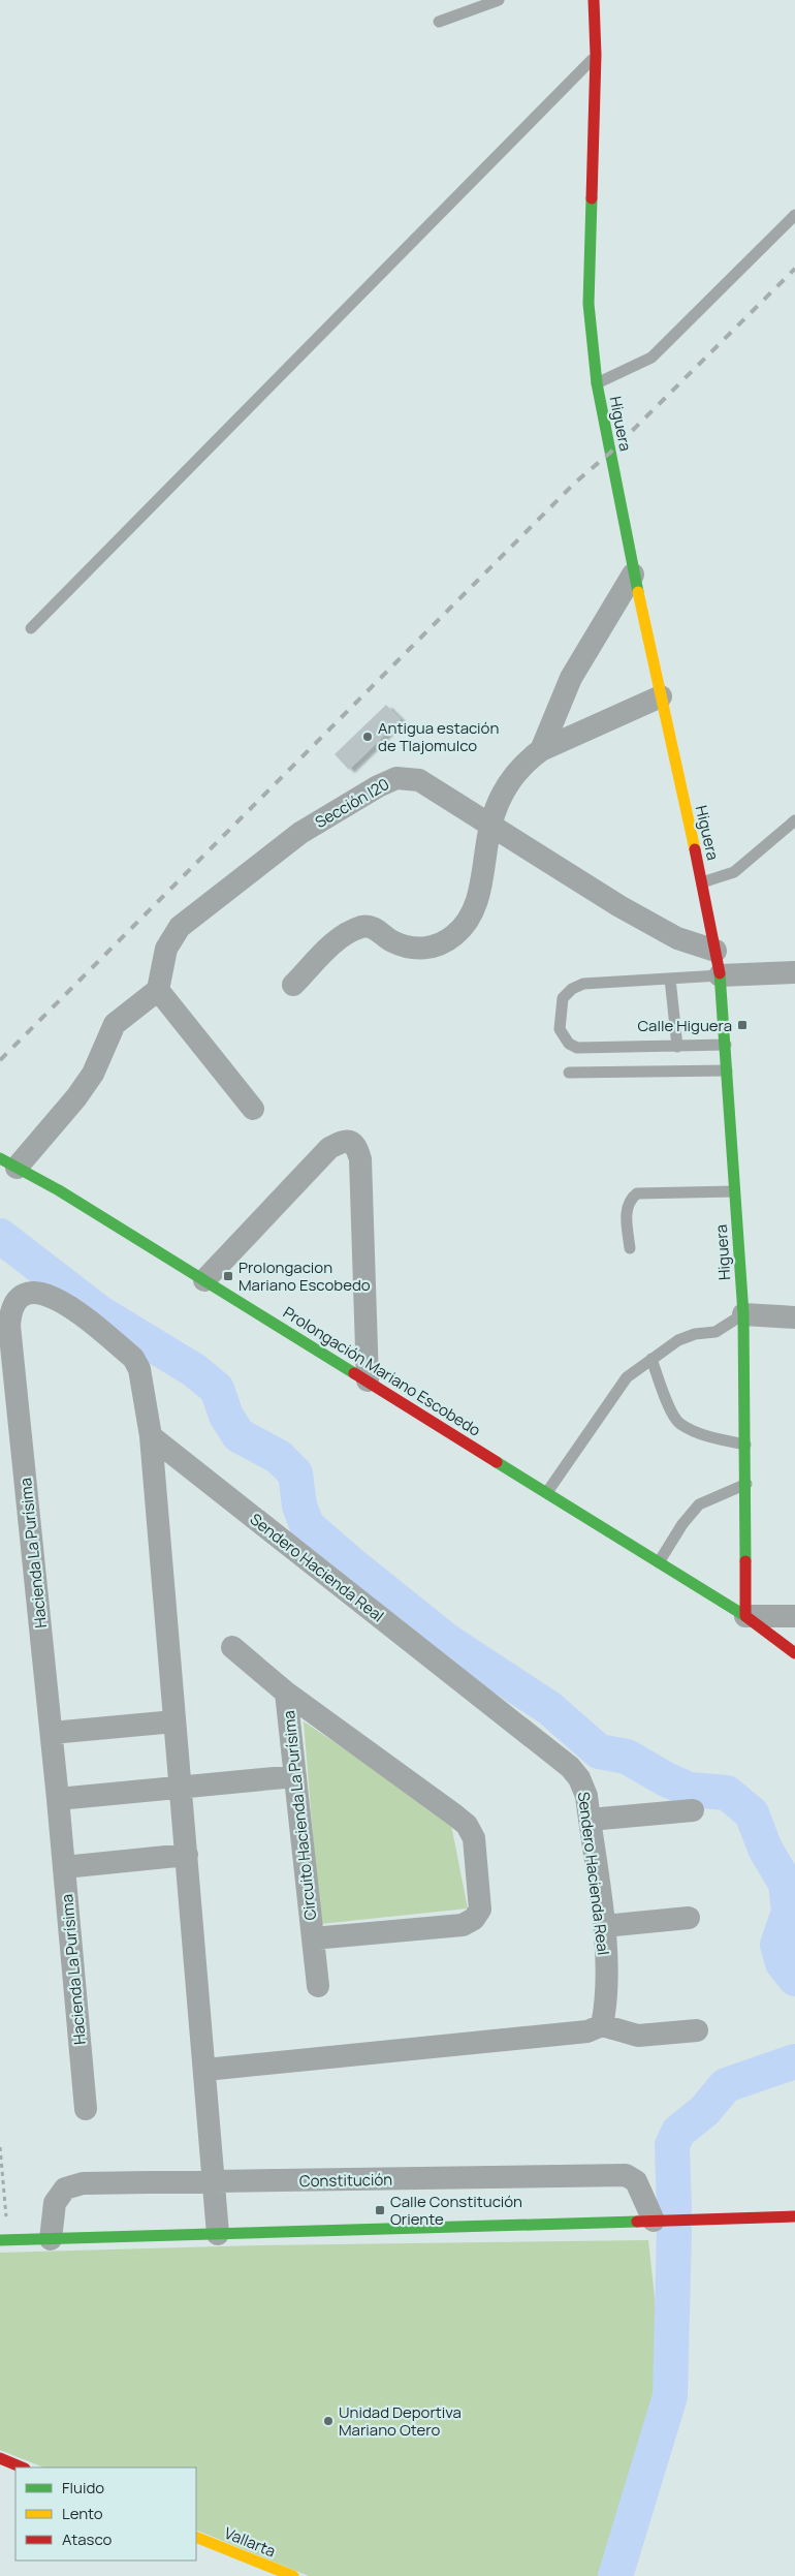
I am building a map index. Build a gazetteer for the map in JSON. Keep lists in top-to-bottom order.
{
  "streets": {
    "main road": ["Higuera", "Prolongación Mariano Escobedo", "Vallarta"],
    "street": [
      "Sección I20",
      "Hacienda La Purísima",
      "Sendero Hacienda Real",
      "Circuito Hacienda La Purísima",
      "Constitución"
    ]
  },
  "crossings": [
    ["Higuera", "Sección I20"],
    ["Higuera", "Prolongación Mariano Escobedo"],
    ["Hacienda La Purísima", "Sendero Hacienda Real"]
  ],
  "places": {
    "other": ["Antigua estación de Tlajomulco", "Unidad Deportiva Mariano Otero"],
    "transit": ["Calle Higuera", "Prolongacion Mariano Escobedo", "Calle Constitución Oriente"]
  },
  "legend": ["Fluido", "Lento", "Atasco"]
}
